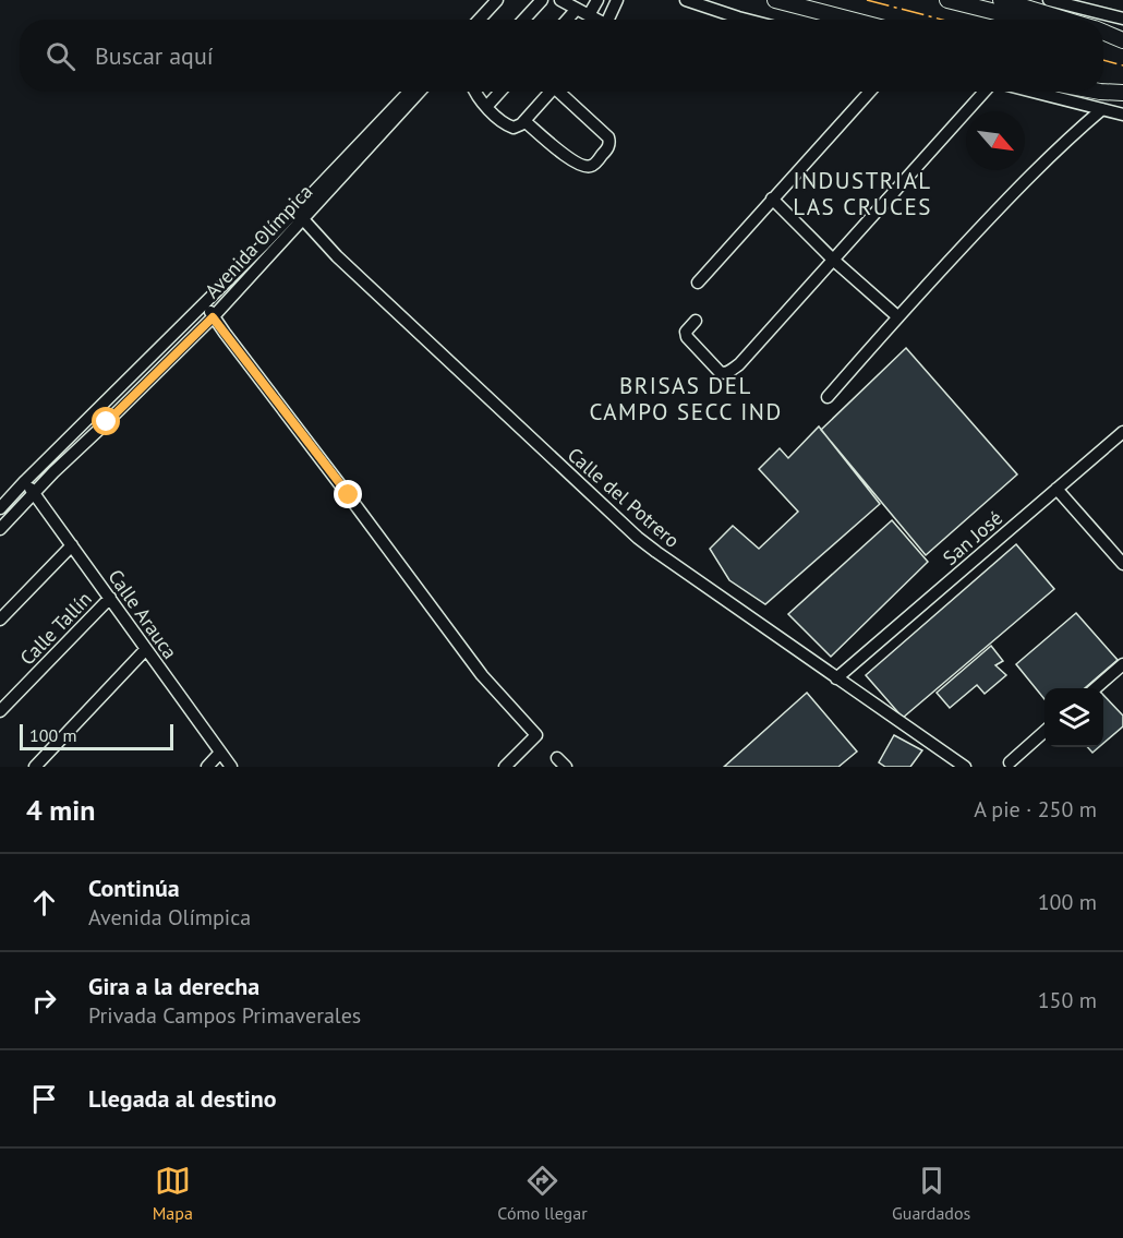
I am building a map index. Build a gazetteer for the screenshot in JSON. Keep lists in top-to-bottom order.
{
  "streets": {
    "street": [
      "Avenida Olímpica",
      "Calle del Potrero",
      "San José",
      "Calle Arauca",
      "Calle Tallín"
    ]
  },
  "crossings": [
    ["Avenida Olímpica", "Calle del Potrero"],
    ["Avenida Olímpica", "Calle Arauca"],
    ["Calle del Potrero", "San José"],
    ["Calle Arauca", "Calle Tallín"]
  ],
  "districts": ["INDUSTRIAL LAS CRUCES", "BRISAS DEL CAMPO SECC IND"],
  "scale_bar": "100 m",
  "north": "bottom right",
  "page": {
    "search": "Buscar aquí",
    "scale": "100 m",
    "heading": ["4 min", "A pie · 250 m"],
    "list": [
      ["Continúa", "Avenida Olímpica", "100 m"],
      ["Gira a la derecha", "Privada Campos Primaverales", "150 m"],
      "Llegada al destino"
    ],
    "nav": ["Mapa", "Cómo llegar", "Guardados"]
  }
}
